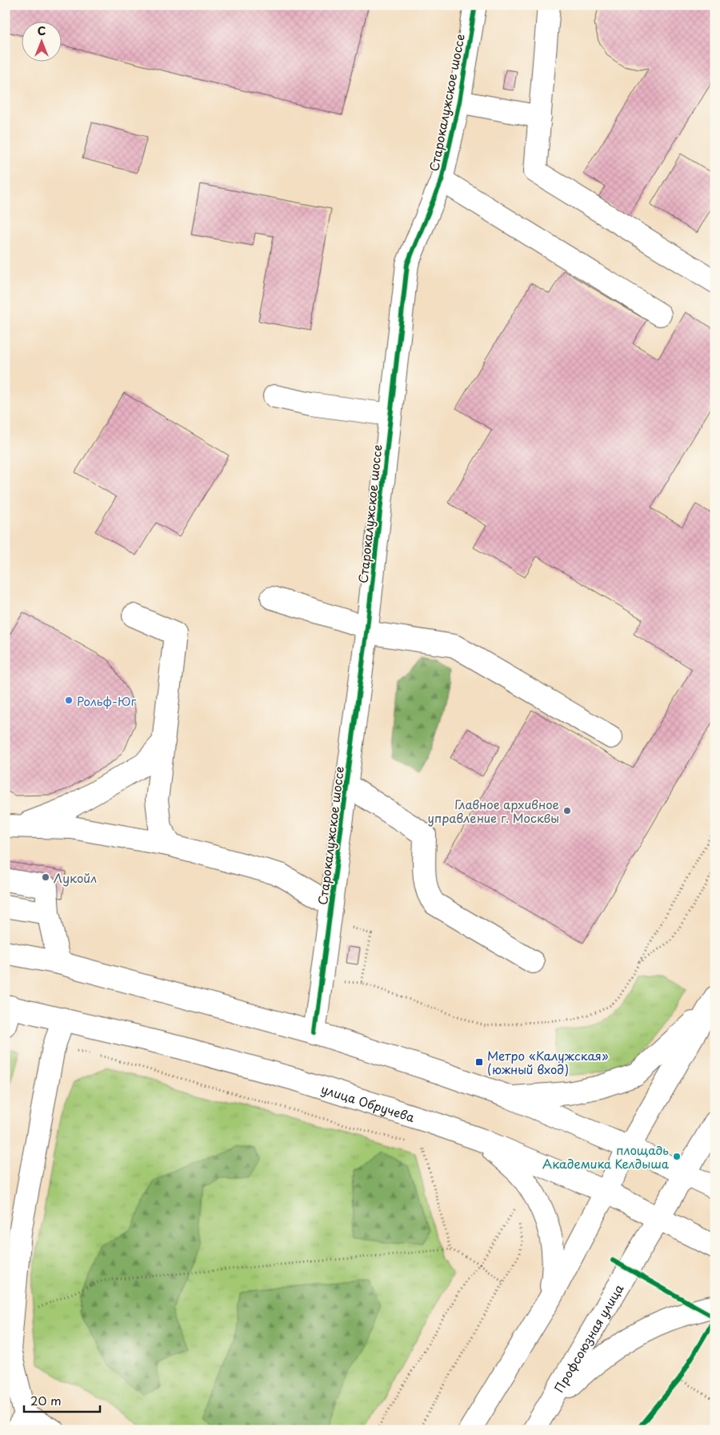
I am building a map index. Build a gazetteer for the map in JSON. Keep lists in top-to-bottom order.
{
  "streets": {
    "main road": ["Старокалужское шоссе", "улица Обручева", "Профсоюзная улица"]
  },
  "crossings": [
    ["улица Обручева", "Профсоюзная улица"]
  ],
  "places": {
    "other": [
      "Рольф-Юг",
      "Главное архивное управление г. Москвы",
      "Лукойл",
      "площадь Академика Келдыша"
    ],
    "transit": ["Метро «Калужская» (южный вход)"]
  },
  "scale_bar": "20 m",
  "north": "top"
}
